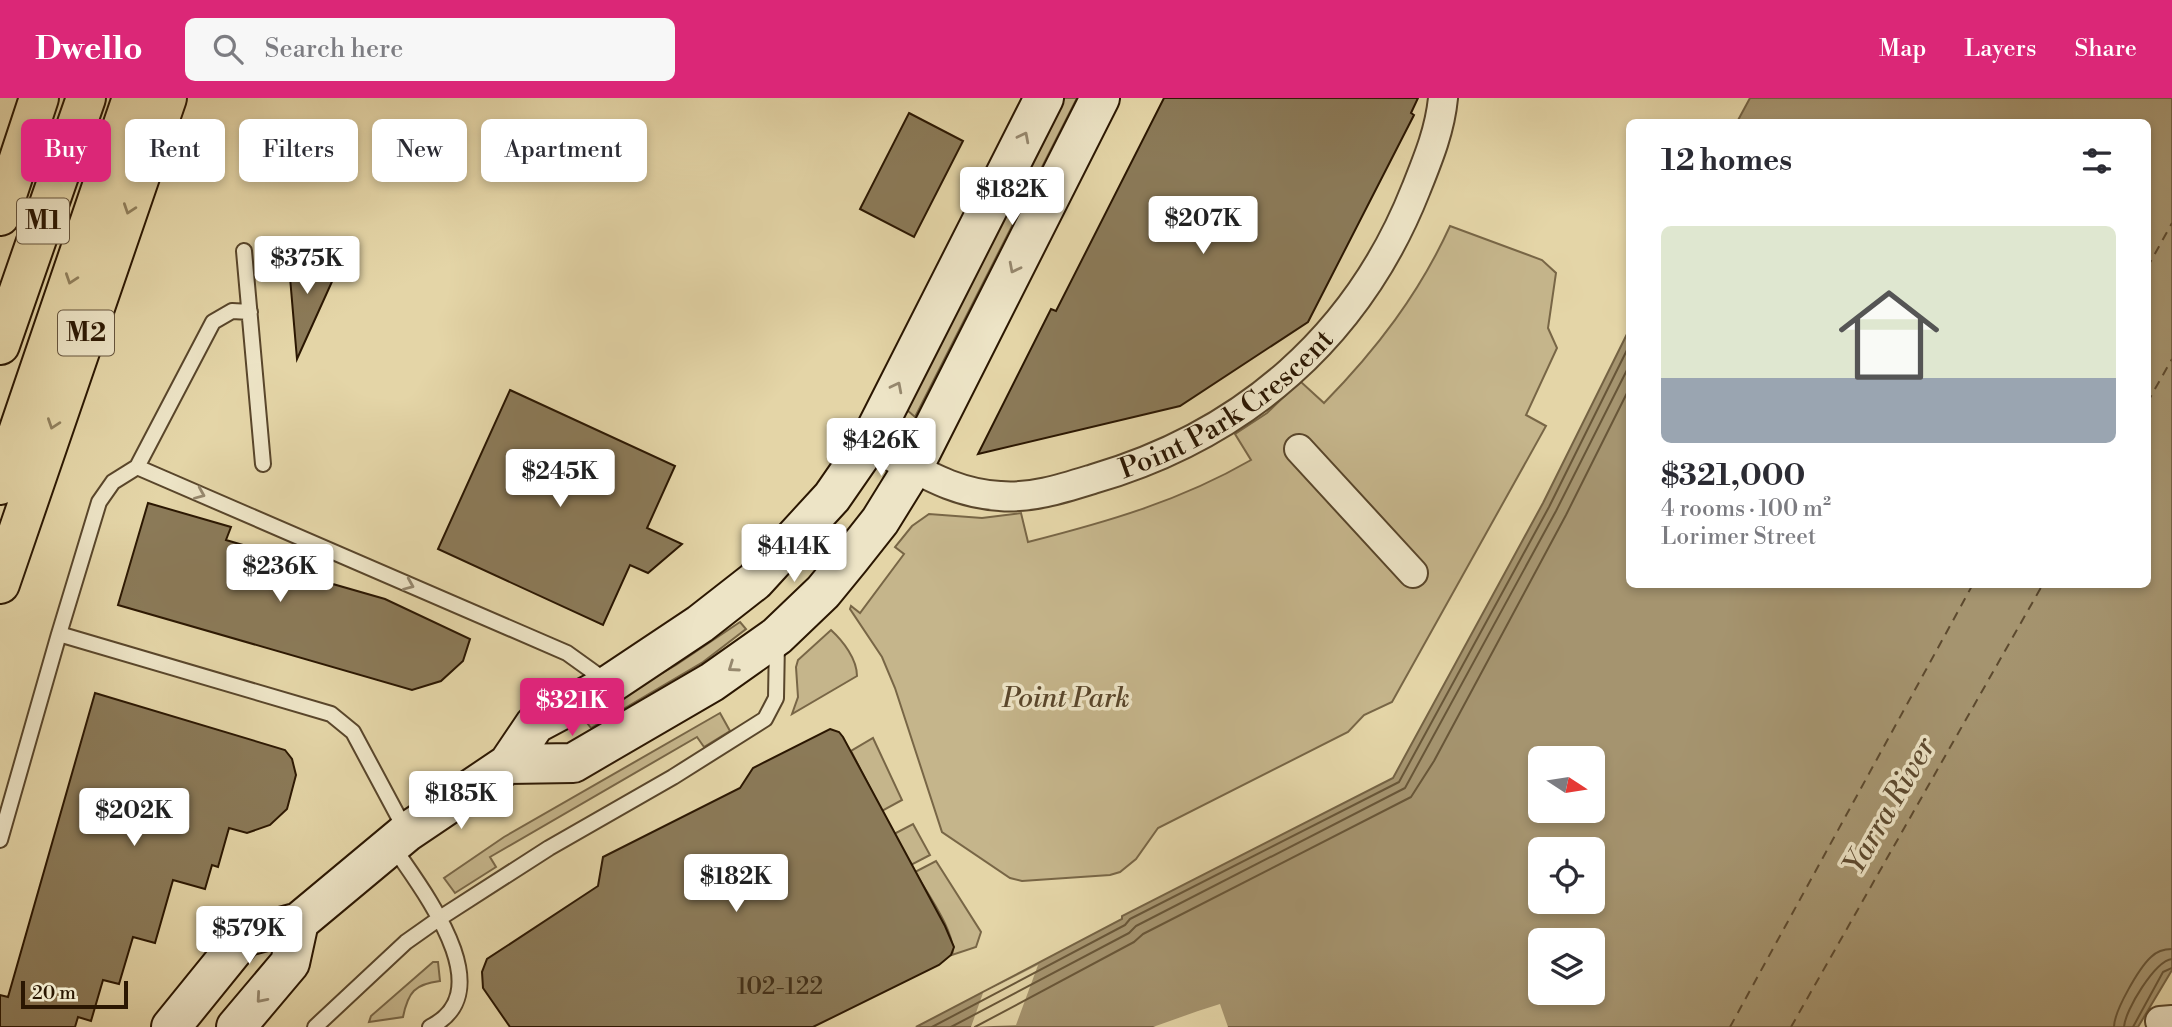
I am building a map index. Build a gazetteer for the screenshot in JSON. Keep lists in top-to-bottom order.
{
  "streets": {
    "highway": ["M1", "M2"],
    "street": ["Point Park Crescent"]
  },
  "water": ["Yarra River"],
  "parks": ["Point Park"],
  "house_numbers": ["102-122"],
  "scale_bar": "20 m",
  "north": "right",
  "page": {
    "header": "Dwello",
    "search": "Search here",
    "nav": ["Map", "Layers", "Share"],
    "chip": [
      "Buy",
      "Rent",
      "Filters",
      "New",
      "Apartment"
    ],
    "heading": "12 homes",
    "price": [
      "$182K",
      "$207K",
      "$375K",
      "$426K",
      "$245K",
      "$414K",
      "$236K",
      "$321K",
      "$185K",
      "$202K",
      "$182K",
      "$579K"
    ],
    "list": [
      {
        "name": "$321,000",
        "note": "4 rooms · 100 m² · Lorimer Street"
      }
    ],
    "scale": "20 m"
  }
}
